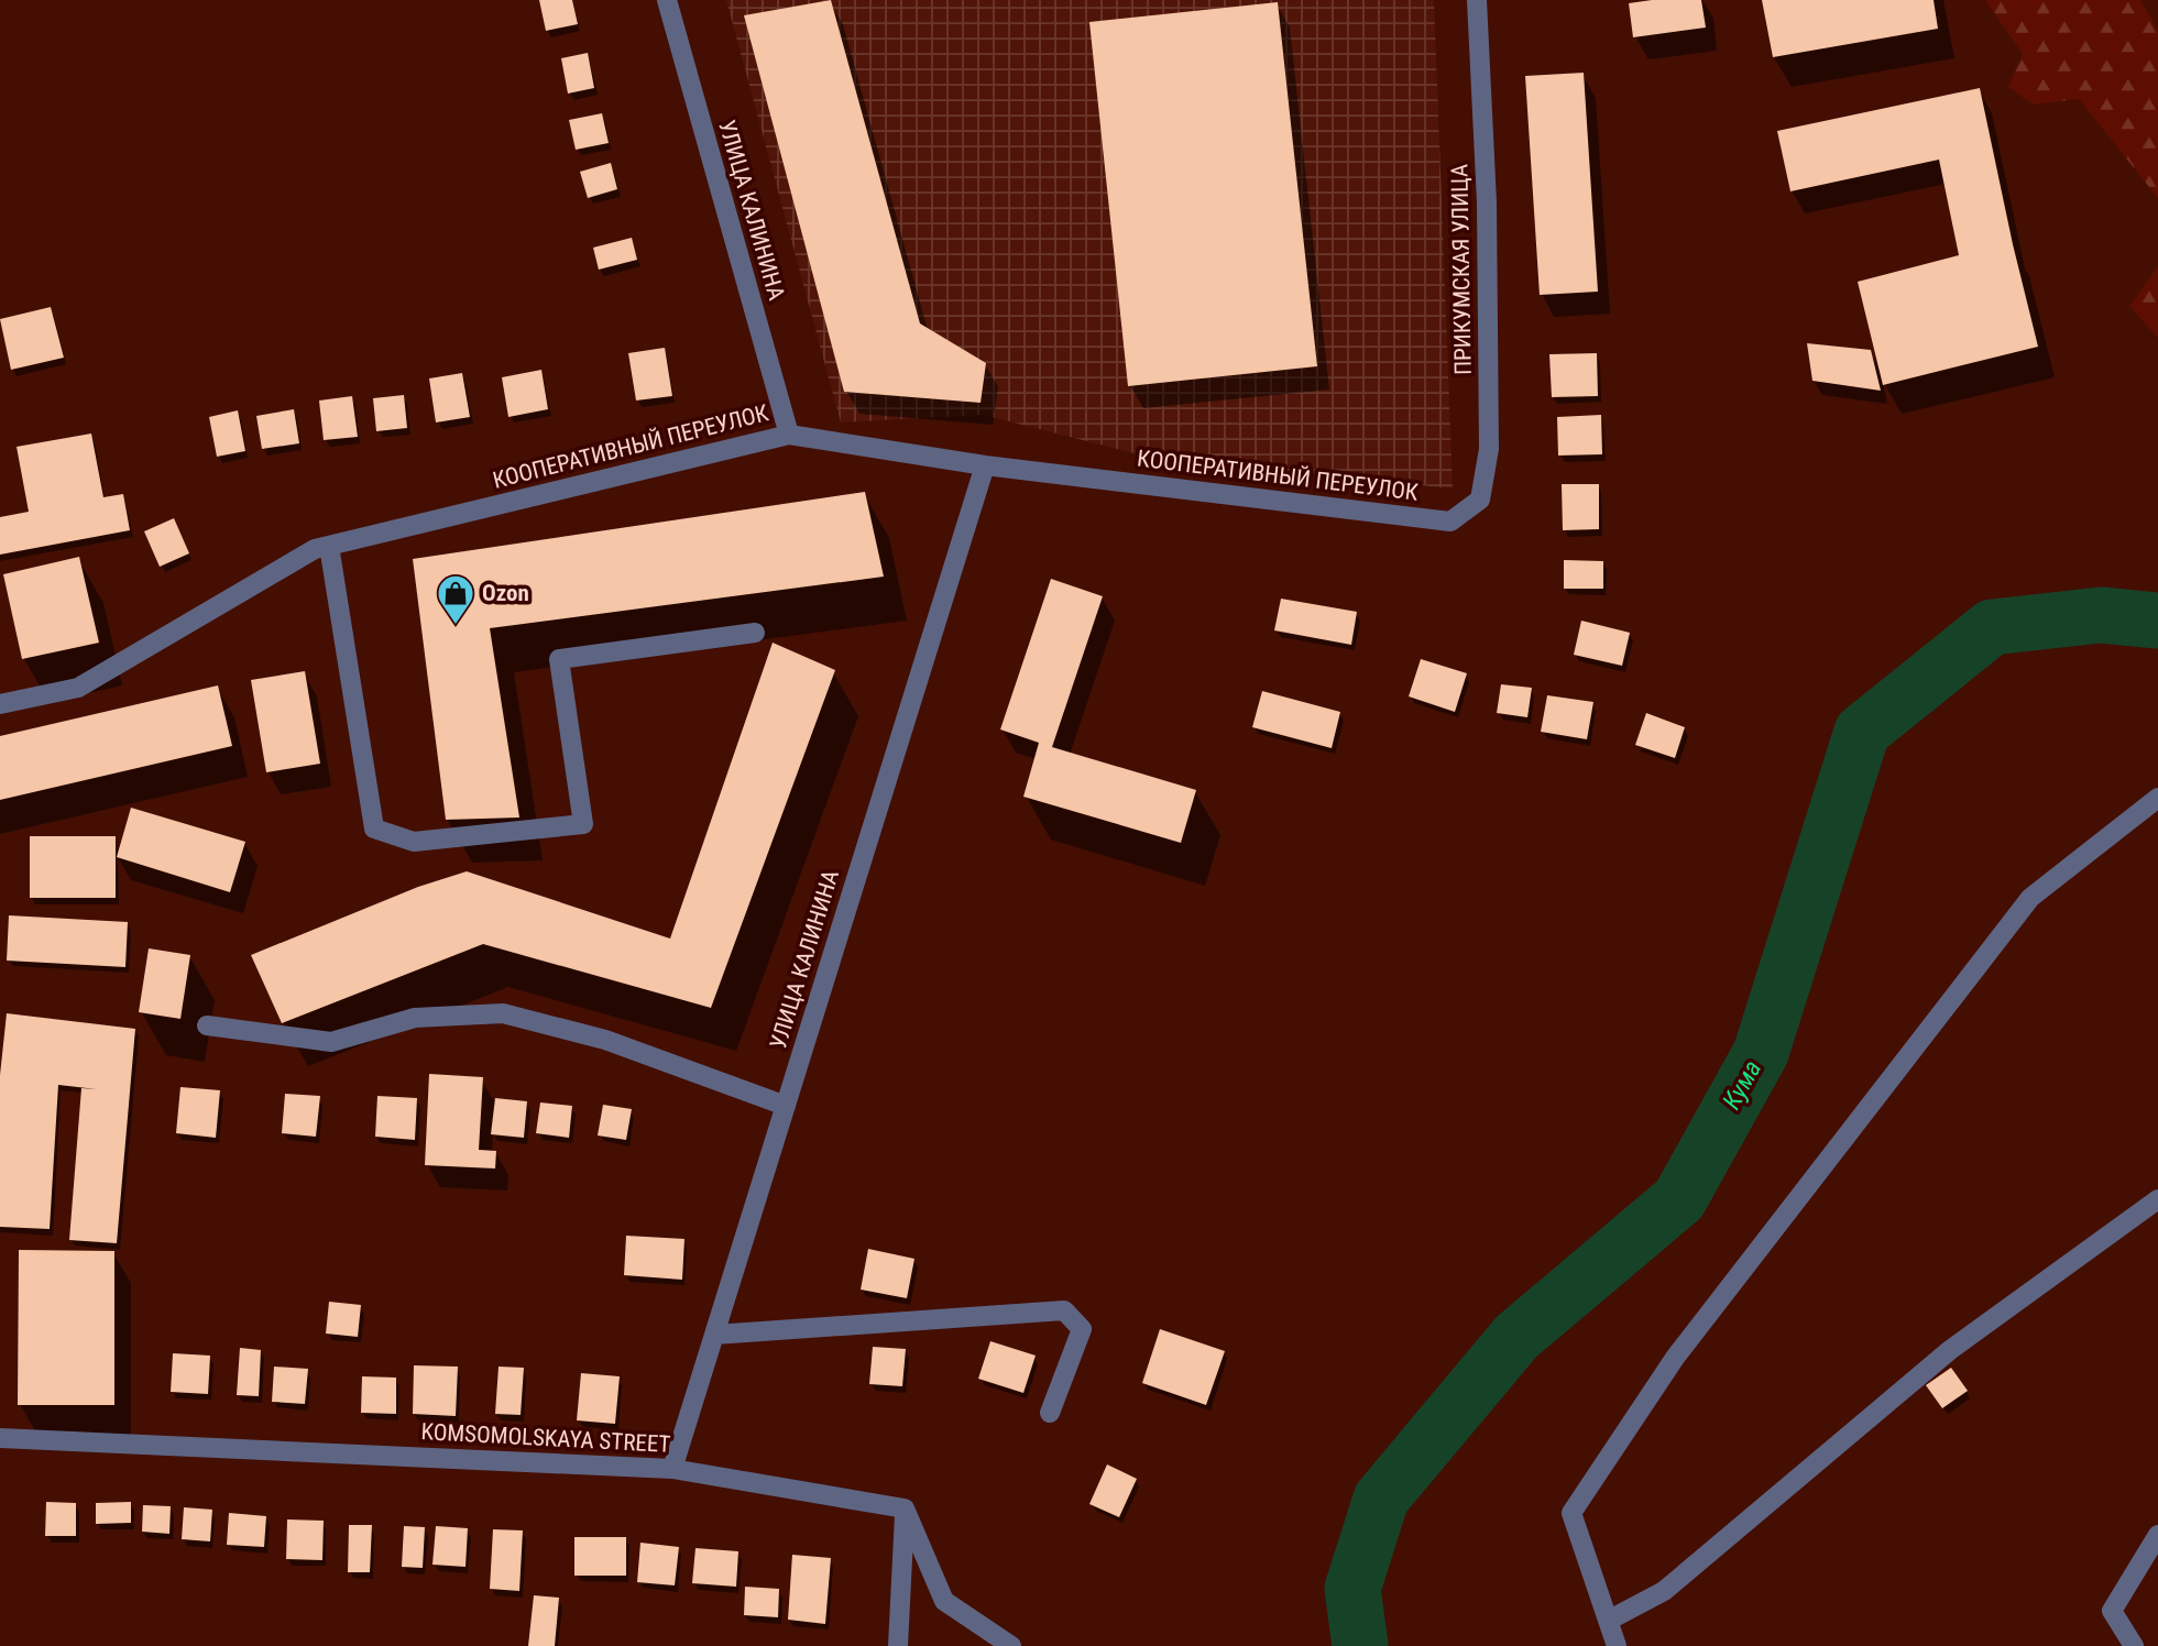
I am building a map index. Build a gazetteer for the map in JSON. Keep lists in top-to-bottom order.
{
  "streets": {
    "street": [
      "УЛИЦА КАЛИНИНА",
      "ПРИКУМСКАЯ УЛИЦА",
      "КООПЕРАТИВНЫЙ ПЕРЕУЛОК",
      "KOMSOMOLSKAYA STREET"
    ]
  },
  "crossings": [
    ["УЛИЦА КАЛИНИНА", "КООПЕРАТИВНЫЙ ПЕРЕУЛОК"],
    ["УЛИЦА КАЛИНИНА", "KOMSOMOLSKAYA STREET"],
    ["ПРИКУМСКАЯ УЛИЦА", "КООПЕРАТИВНЫЙ ПЕРЕУЛОК"]
  ],
  "water": ["Кума"],
  "places": {
    "shop": ["Ozon"]
  }
}
